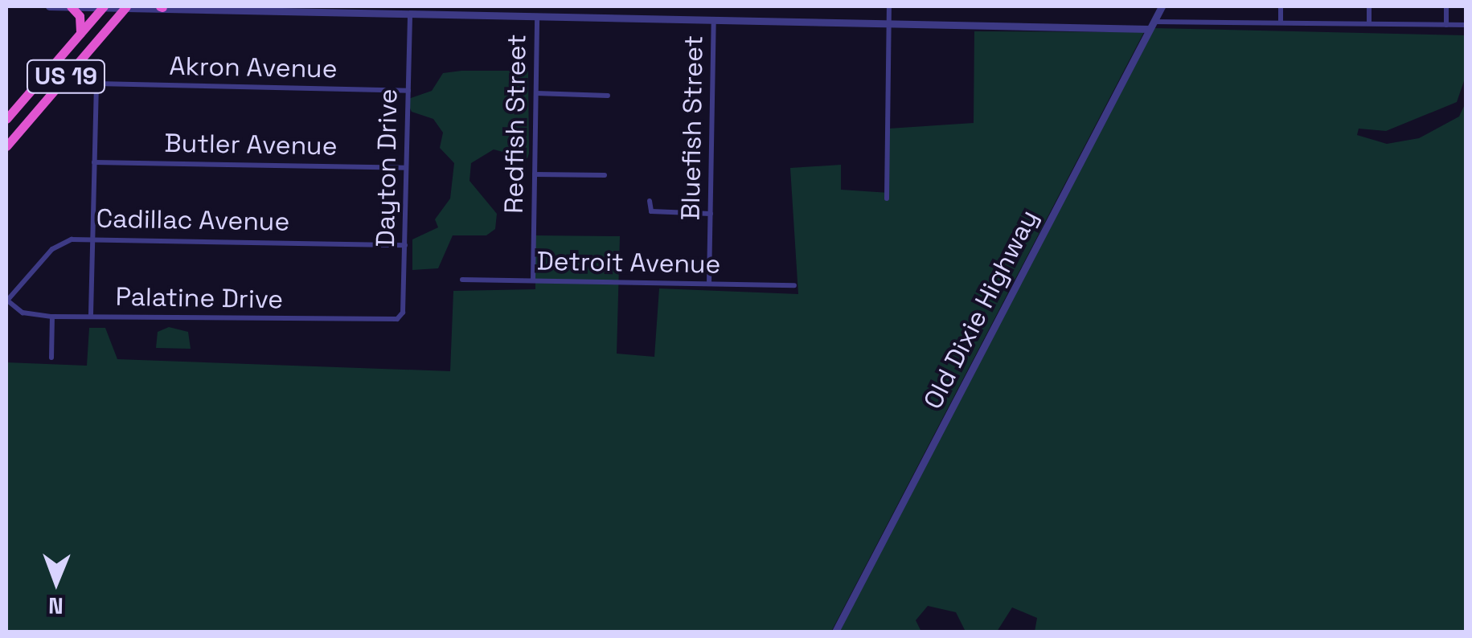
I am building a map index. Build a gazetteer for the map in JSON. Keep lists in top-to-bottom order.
{
  "streets": {
    "highway": ["US 19"],
    "street": [
      "Akron Avenue",
      "Redfish Street",
      "Bluefish Street",
      "Butler Avenue",
      "Dayton Drive",
      "Cadillac Avenue",
      "Detroit Avenue",
      "Palatine Drive",
      "Old Dixie Highway"
    ]
  },
  "crossings": [
    ["Akron Avenue", "Dayton Drive"],
    ["Redfish Street", "Detroit Avenue"],
    ["Bluefish Street", "Detroit Avenue"],
    ["Butler Avenue", "Dayton Drive"],
    ["Dayton Drive", "Cadillac Avenue"],
    ["Dayton Drive", "Palatine Drive"],
    ["Cadillac Avenue", "Palatine Drive"]
  ],
  "north": "bottom"
}
